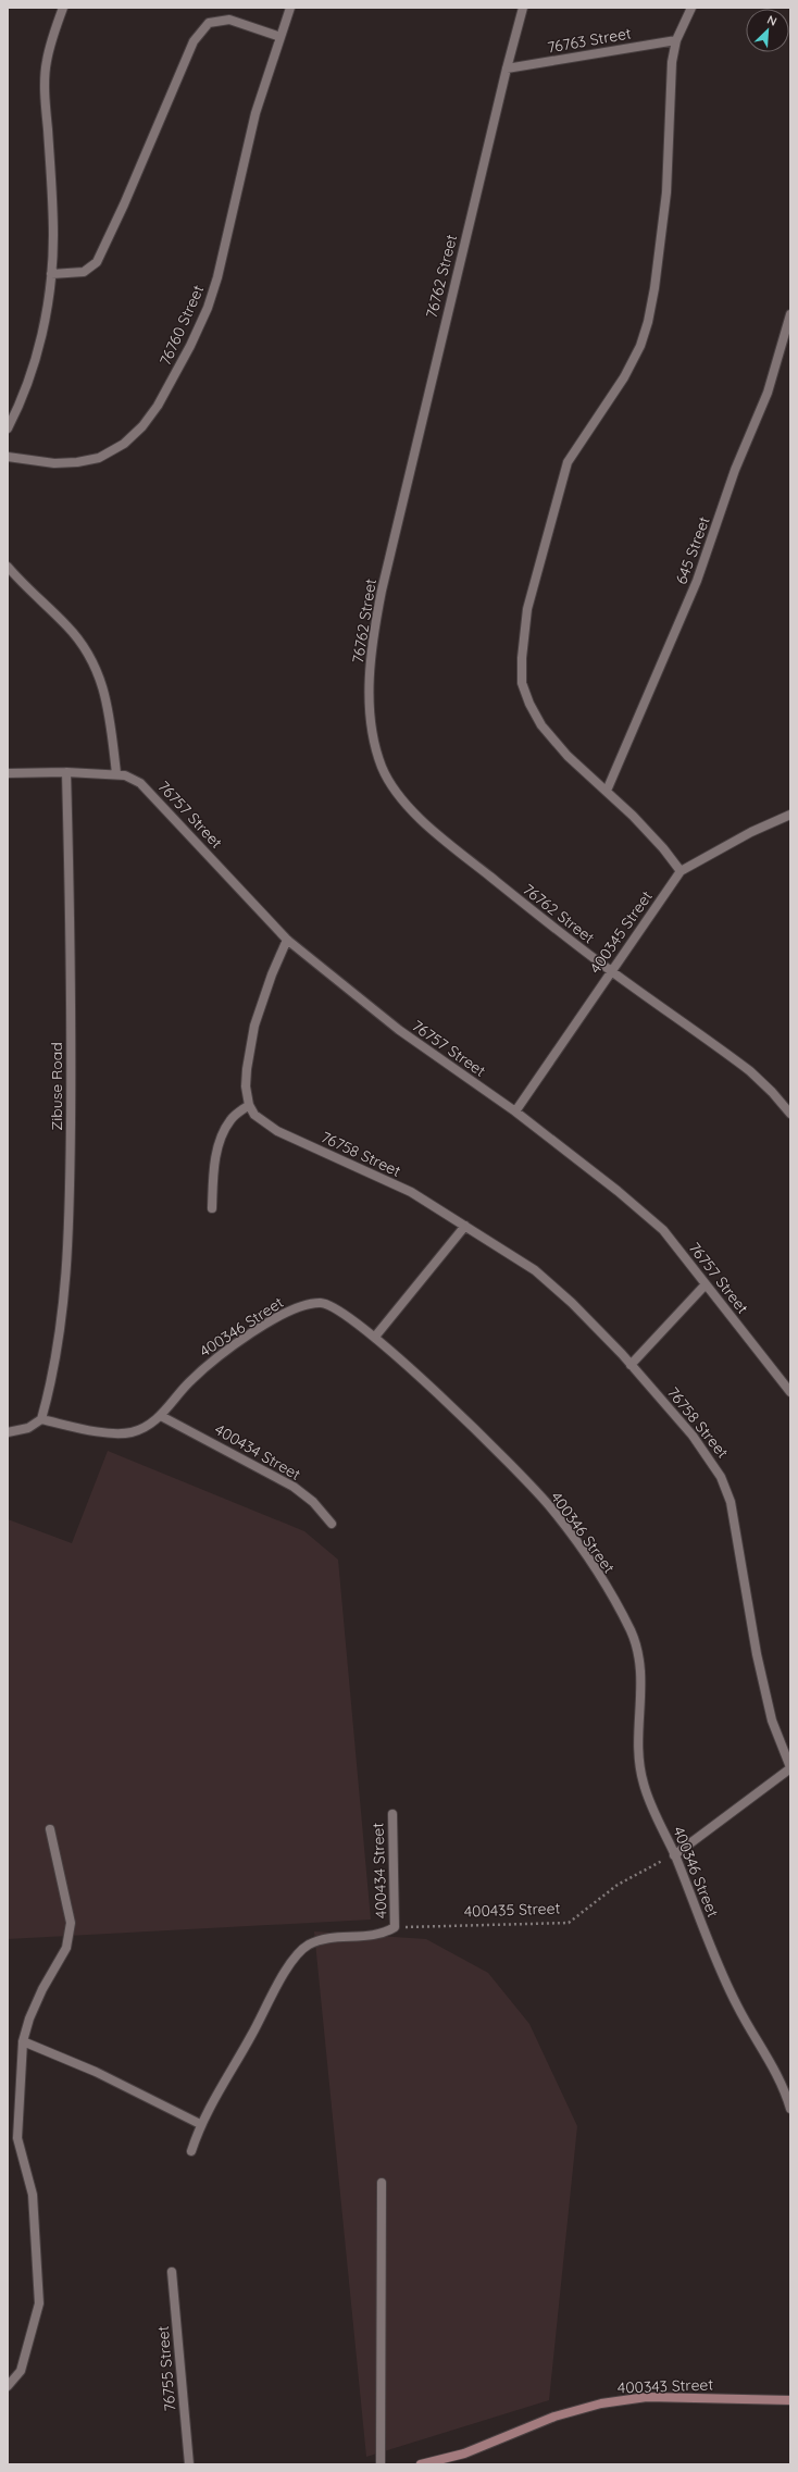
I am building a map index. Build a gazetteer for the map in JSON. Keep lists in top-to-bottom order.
{
  "streets": {
    "street": [
      "76763 Street",
      "76762 Street",
      "76760 Street",
      "645 Street",
      "76757 Street",
      "400345 Street",
      "Zibuse Road",
      "76758 Street",
      "400346 Street",
      "400434 Street",
      "76755 Street",
      "400343 Street"
    ],
    "path": ["400435 Street"]
  },
  "crossings": [
    ["76763 Street", "76762 Street"],
    ["76762 Street", "400345 Street"],
    ["76757 Street", "400345 Street"],
    ["76757 Street", "Zibuse Road"],
    ["Zibuse Road", "400346 Street"],
    ["400346 Street", "400434 Street"],
    ["400346 Street", "400435 Street"],
    ["400434 Street", "400435 Street"]
  ],
  "north": "top right"
}
